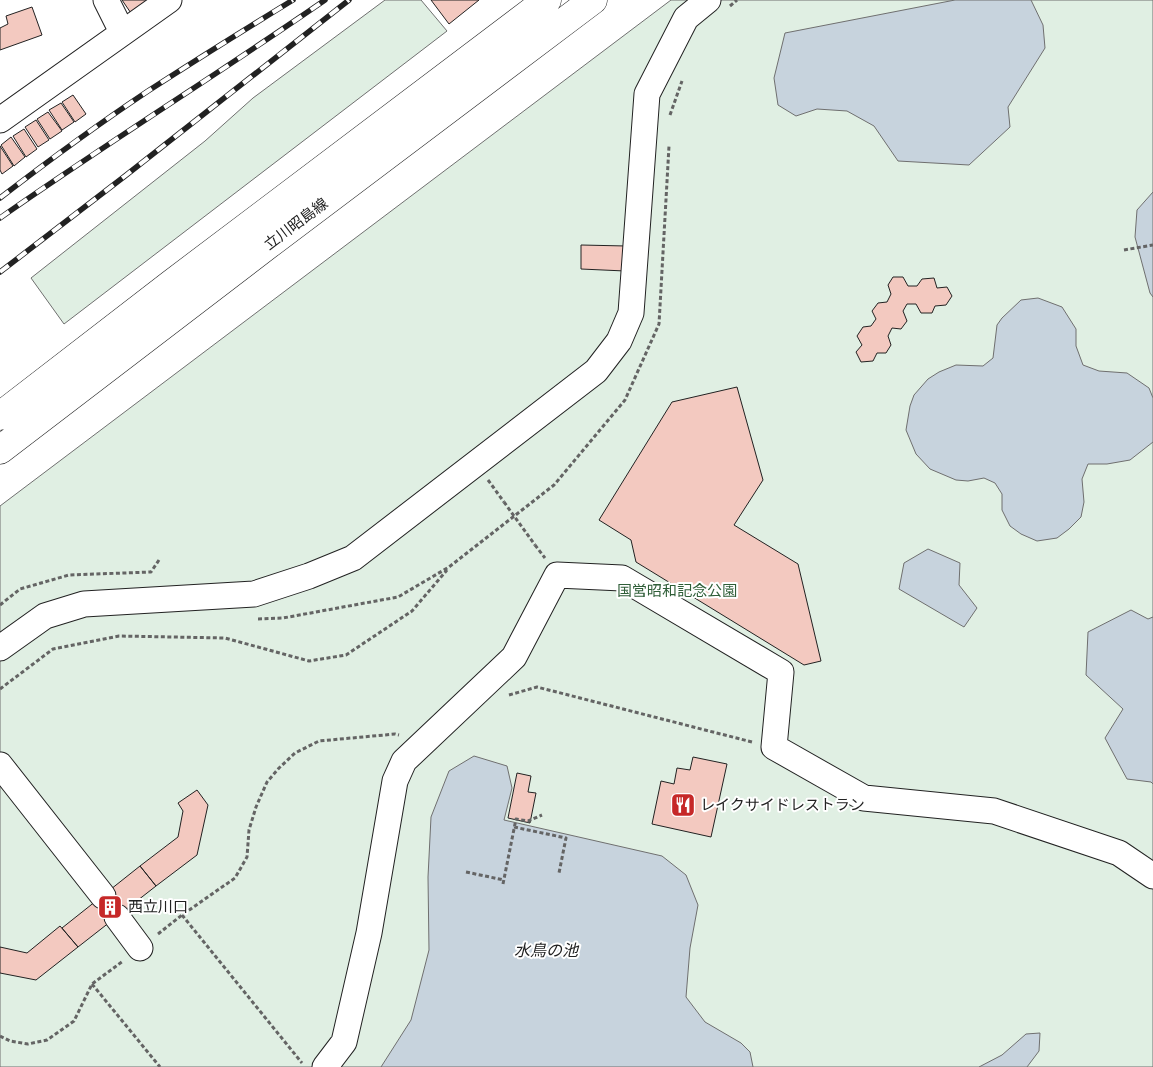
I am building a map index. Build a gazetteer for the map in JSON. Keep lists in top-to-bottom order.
{
  "streets": {
    "main road": ["立川昭島線"]
  },
  "water": ["水鳥の池"],
  "parks": ["国営昭和記念公園"],
  "places": {
    "restaurant": ["レイクサイドレストラン"],
    "building": ["西立川口"]
  }
}
